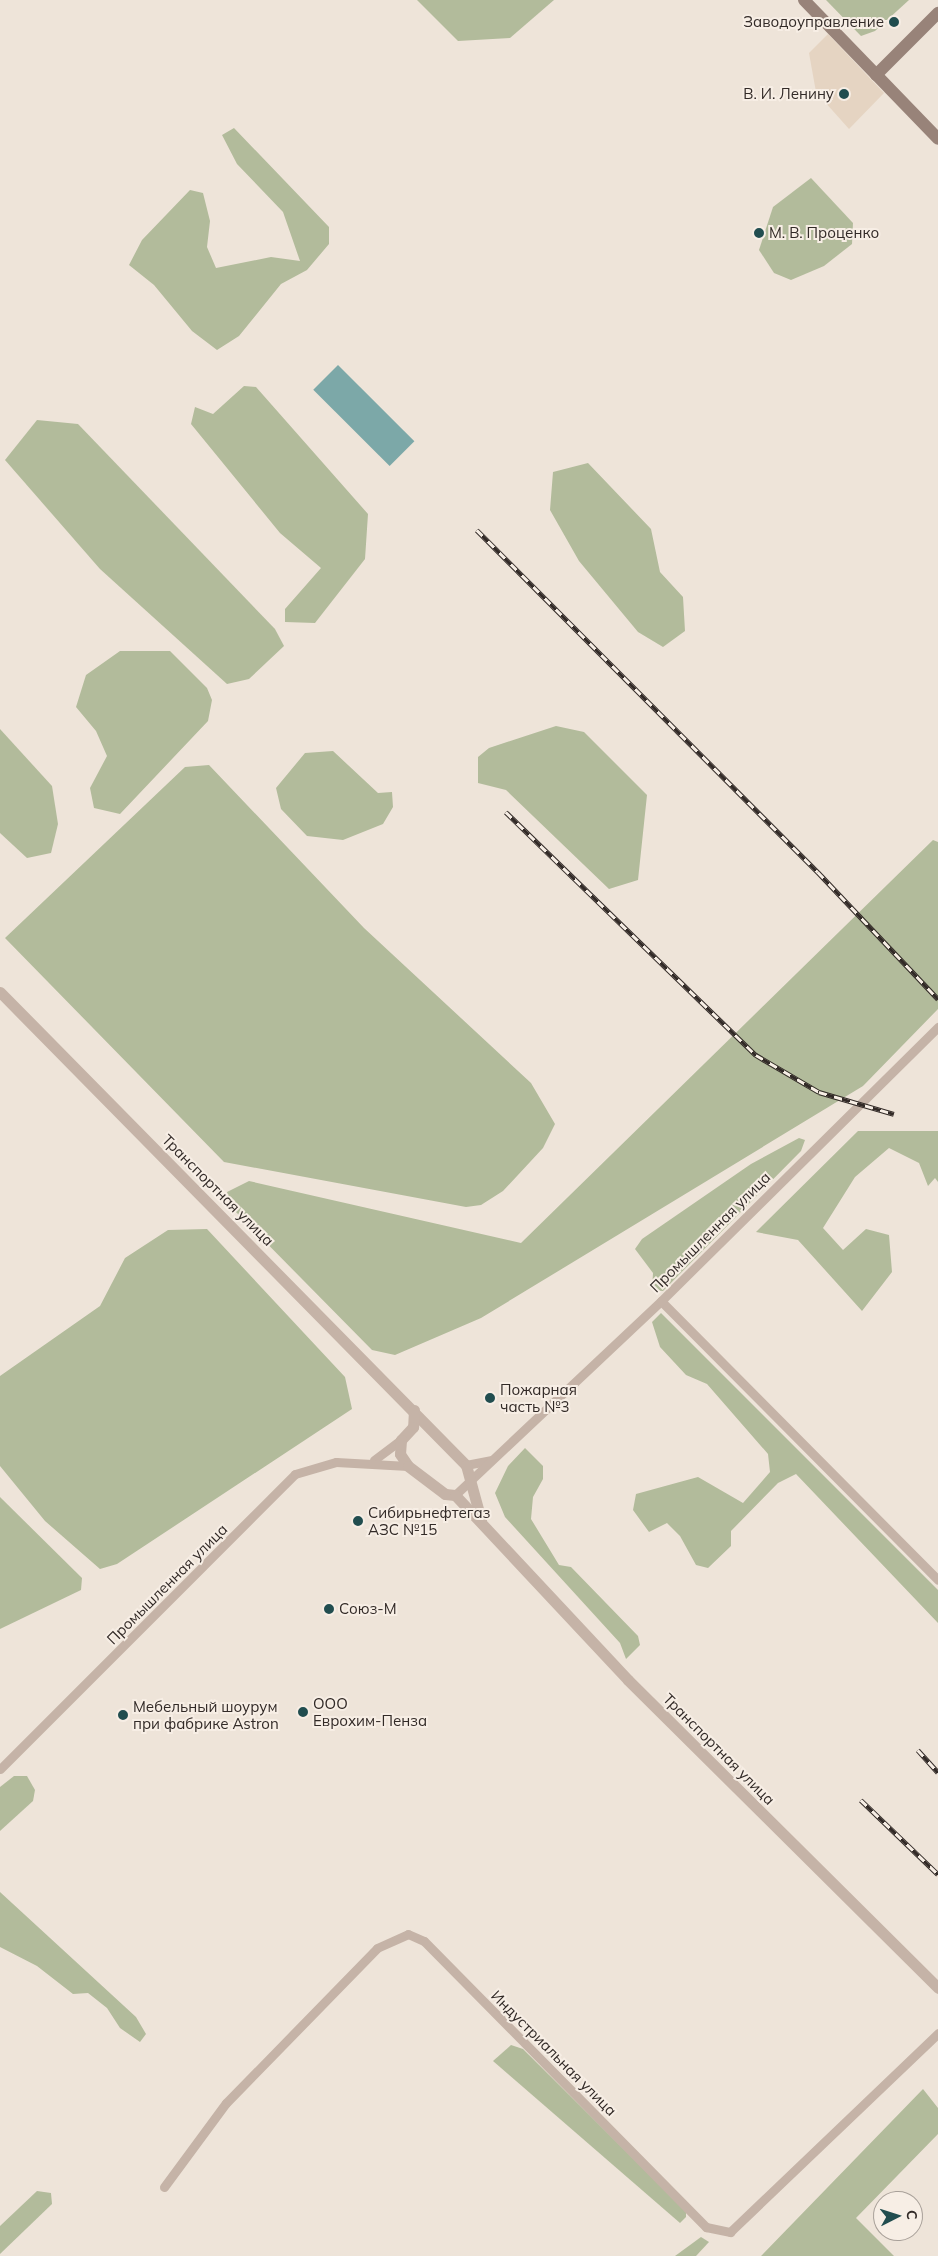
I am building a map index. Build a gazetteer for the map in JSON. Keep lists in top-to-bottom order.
{
  "streets": {
    "street": ["Транспортная улица", "Промышленная улица", "Индустриальная улица"]
  },
  "crossings": [
    ["Транспортная улица", "Промышленная улица"]
  ],
  "places": [
    "Заводоуправление",
    "В. И. Ленину",
    "М. В. Проценко",
    "Пожарная часть №3",
    "Сибирьнефтегаз АЗС №15",
    "Союз-М",
    "ООО Еврохим-Пенза",
    "Мебельный шоурум при фабрике Astron"
  ],
  "north": "right"
}
